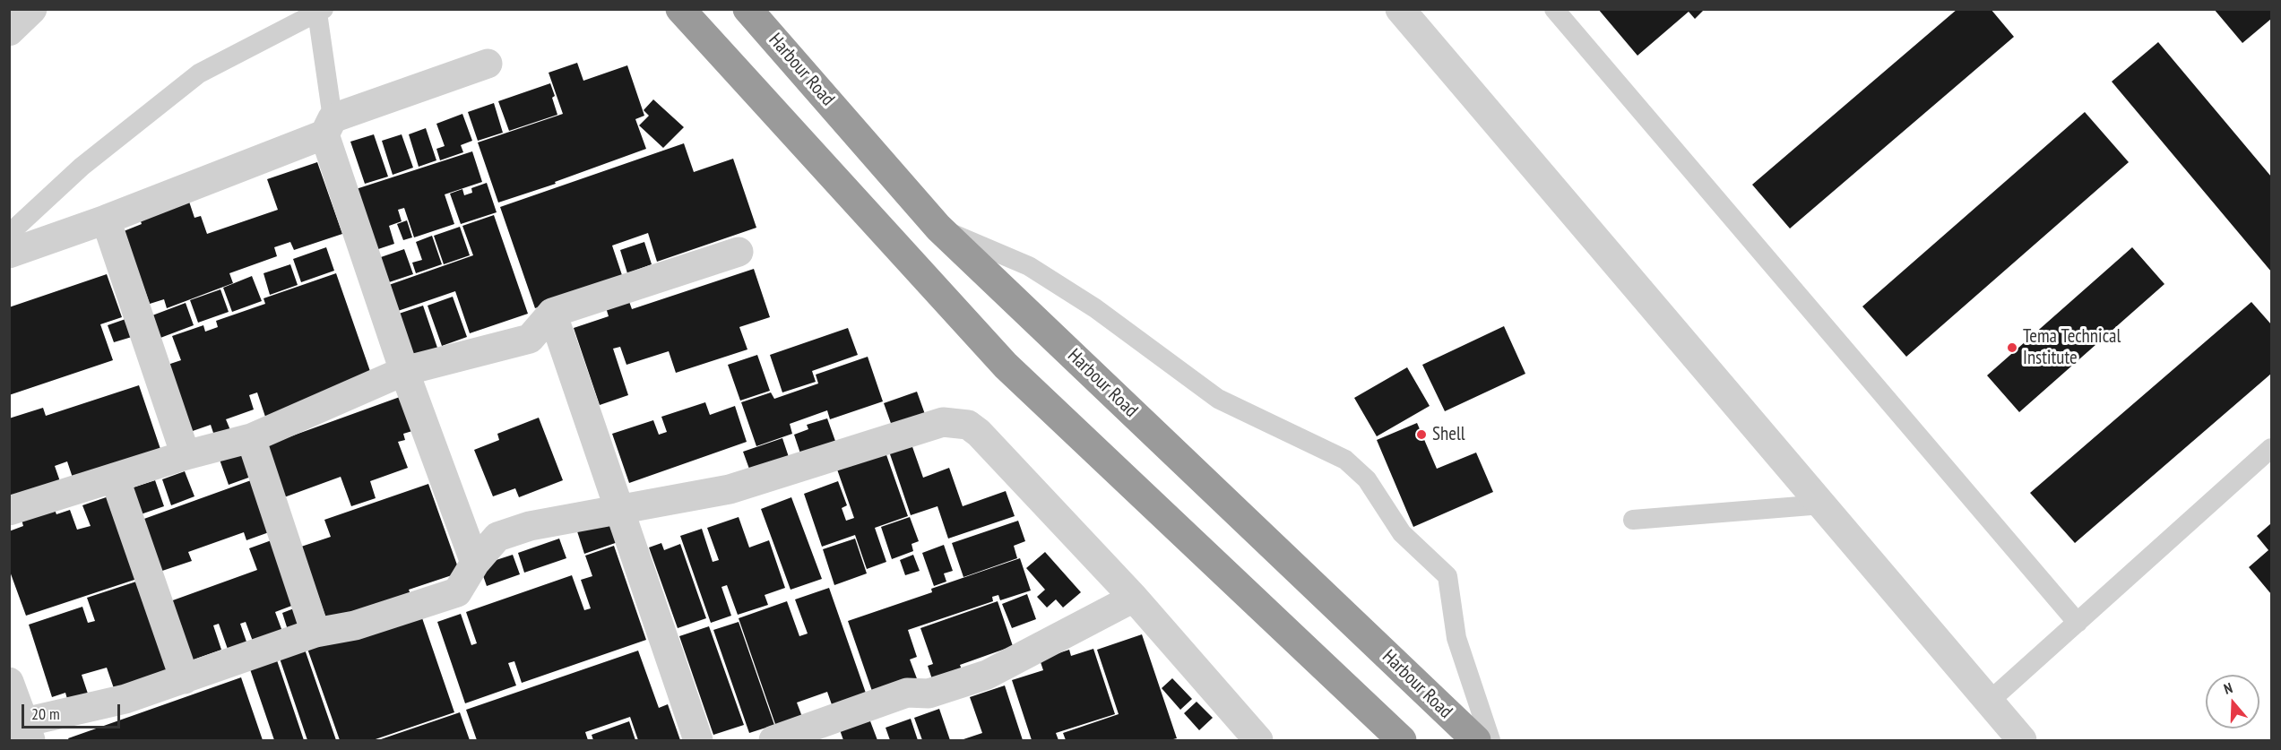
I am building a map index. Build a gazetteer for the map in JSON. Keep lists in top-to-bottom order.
{
  "streets": {
    "highway": ["Harbour Road"]
  },
  "places": ["Tema Technical Institute", "Shell"],
  "scale_bar": "20 m",
  "north": "top"
}
